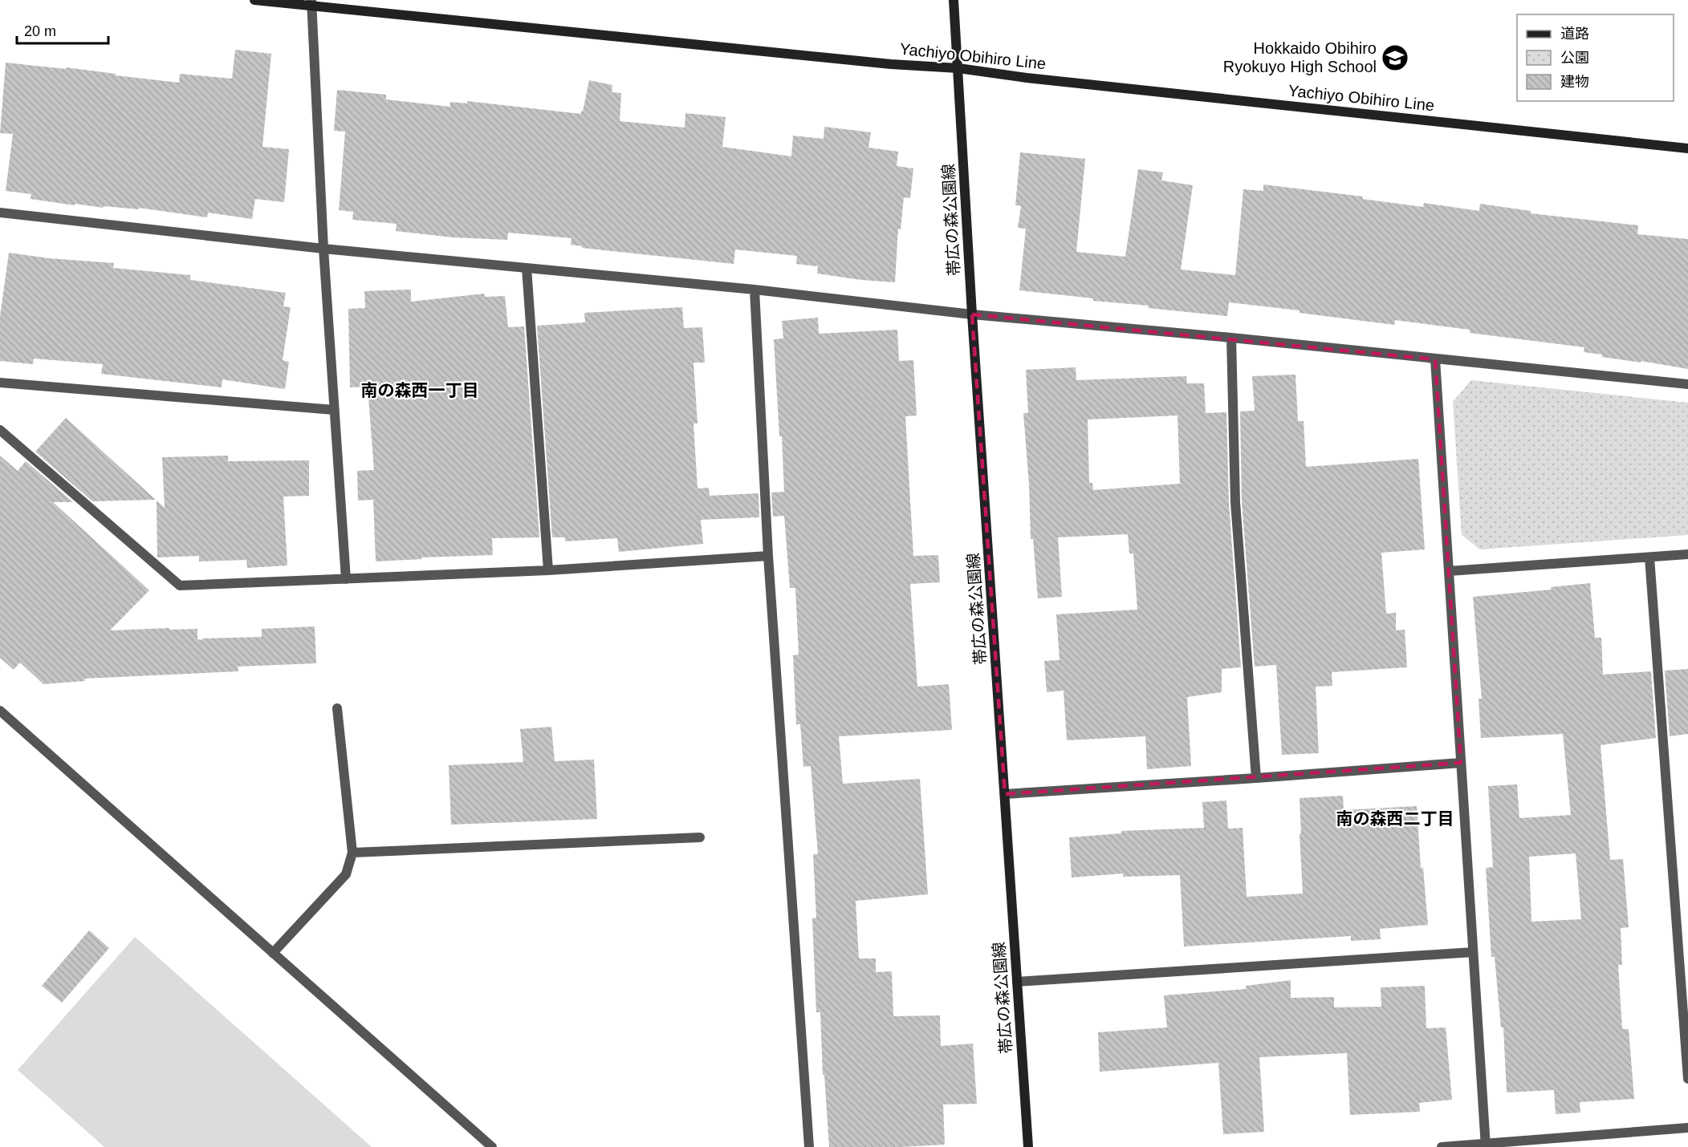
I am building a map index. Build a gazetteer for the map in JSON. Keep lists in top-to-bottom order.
{
  "streets": {
    "main road": ["Yachiyo Obihiro Line", "帯広の森公園線"]
  },
  "crossings": [
    ["Yachiyo Obihiro Line", "帯広の森公園線"]
  ],
  "districts": ["南の森西一丁目", "南の森西二丁目"],
  "places": {
    "school or university": ["Hokkaido Obihiro Ryokuyo High School"]
  },
  "legend": ["道路", "公園", "建物"],
  "scale_bar": "20 m"
}
